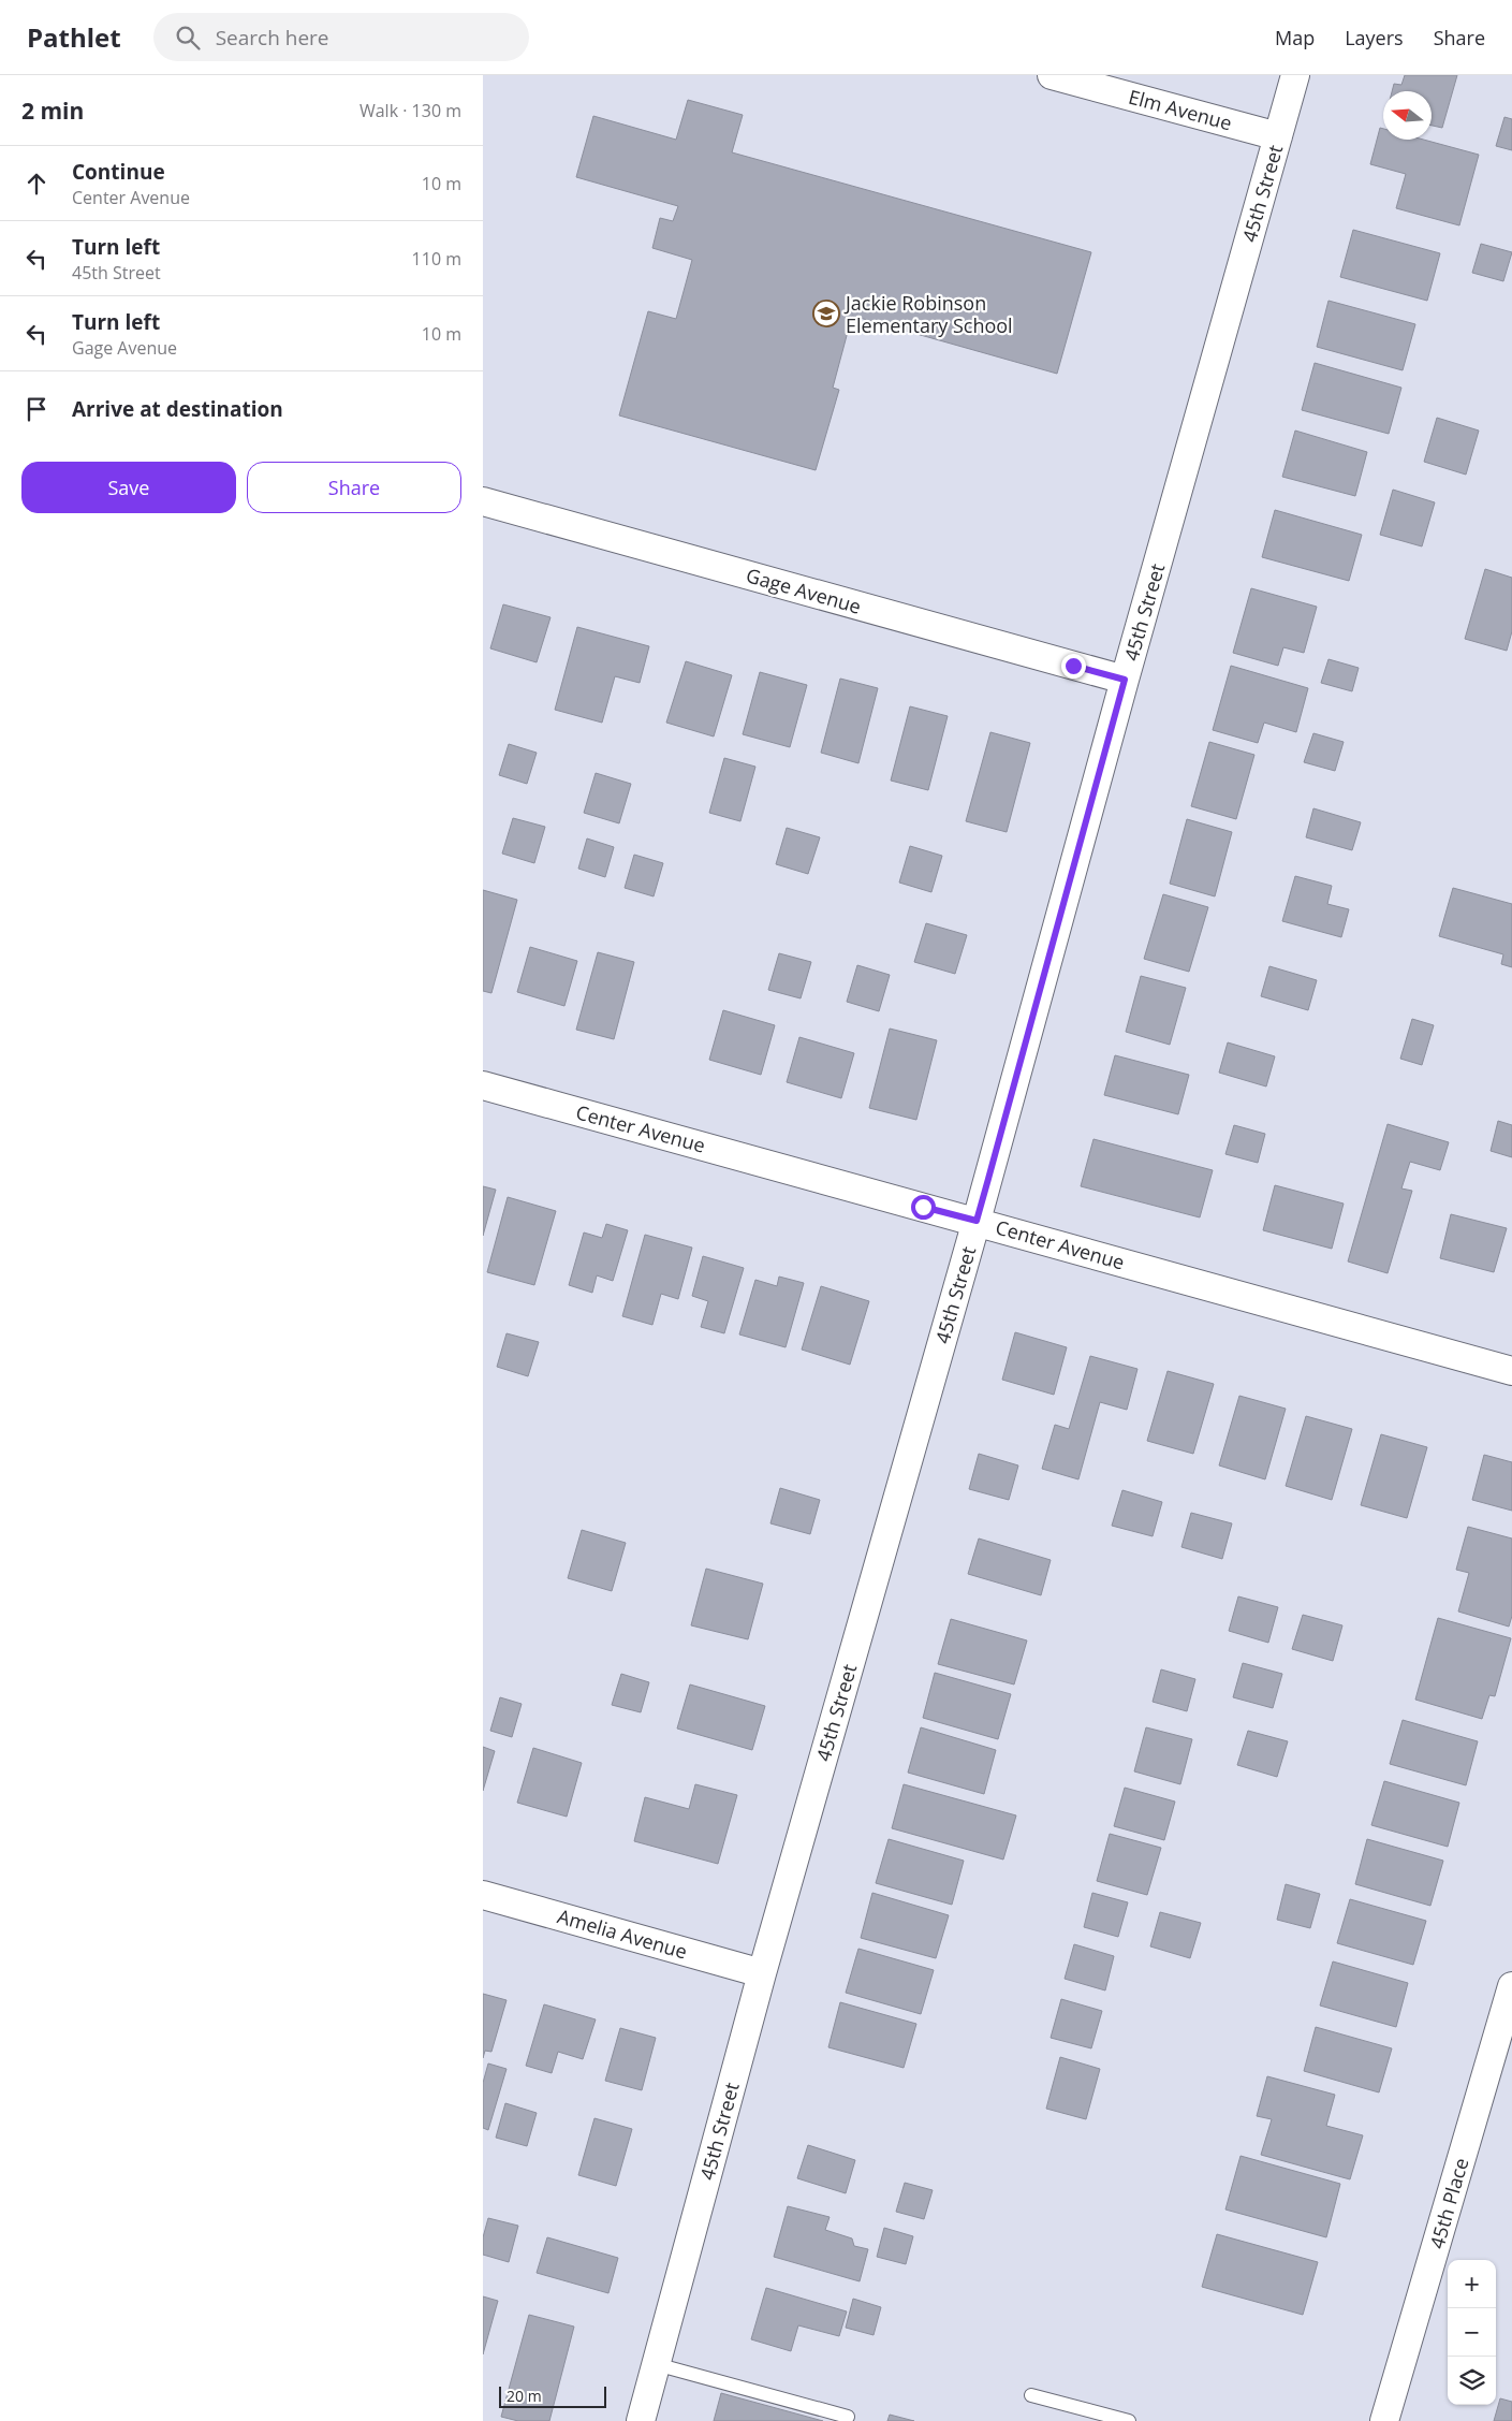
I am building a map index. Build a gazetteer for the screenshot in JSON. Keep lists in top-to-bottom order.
{
  "streets": {
    "street": [
      "Elm Avenue",
      "45th Street",
      "Gage Avenue",
      "Center Avenue",
      "Amelia Avenue",
      "45th Place"
    ]
  },
  "crossings": [
    ["Elm Avenue", "45th Street"],
    ["45th Street", "Gage Avenue"],
    ["45th Street", "Center Avenue"],
    ["45th Street", "Amelia Avenue"]
  ],
  "places": {
    "school or university": ["Jackie Robinson Elementary School"]
  },
  "scale_bar": "20 m",
  "north": "left",
  "page": {
    "header": "Pathlet",
    "search": "Search here",
    "nav": ["Map", "Layers", "Share"],
    "heading": ["2 min", "Walk · 130 m"],
    "list": [
      ["Continue", "Center Avenue", "10 m"],
      ["Turn left", "45th Street", "110 m"],
      ["Turn left", "Gage Avenue", "10 m"],
      "Arrive at destination"
    ],
    "buttons": ["Save", "Share"],
    "map_buttons": ["+", "−"],
    "scale": "20 m"
  }
}
